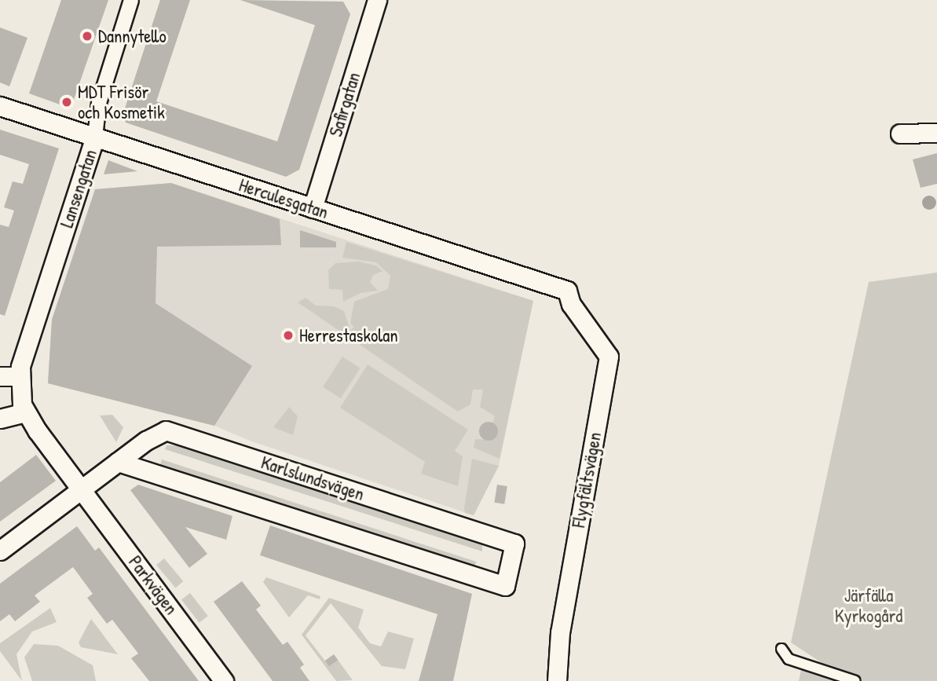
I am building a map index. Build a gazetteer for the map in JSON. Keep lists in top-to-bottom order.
{
  "streets": {
    "street": [
      "Safirgatan",
      "Lansengatan",
      "Herculesgatan",
      "Karlslundsvägen",
      "Flygfältsvägen",
      "Parkvägen"
    ]
  },
  "crossings": [
    ["Safirgatan", "Herculesgatan"],
    ["Lansengatan", "Herculesgatan"],
    ["Herculesgatan", "Flygfältsvägen"],
    ["Karlslundsvägen", "Parkvägen"]
  ],
  "parks": ["Järfälla Kyrkogård"],
  "places": ["Dannytello", "MDT Frisör och Kosmetik", "Herrestaskolan"]
}
